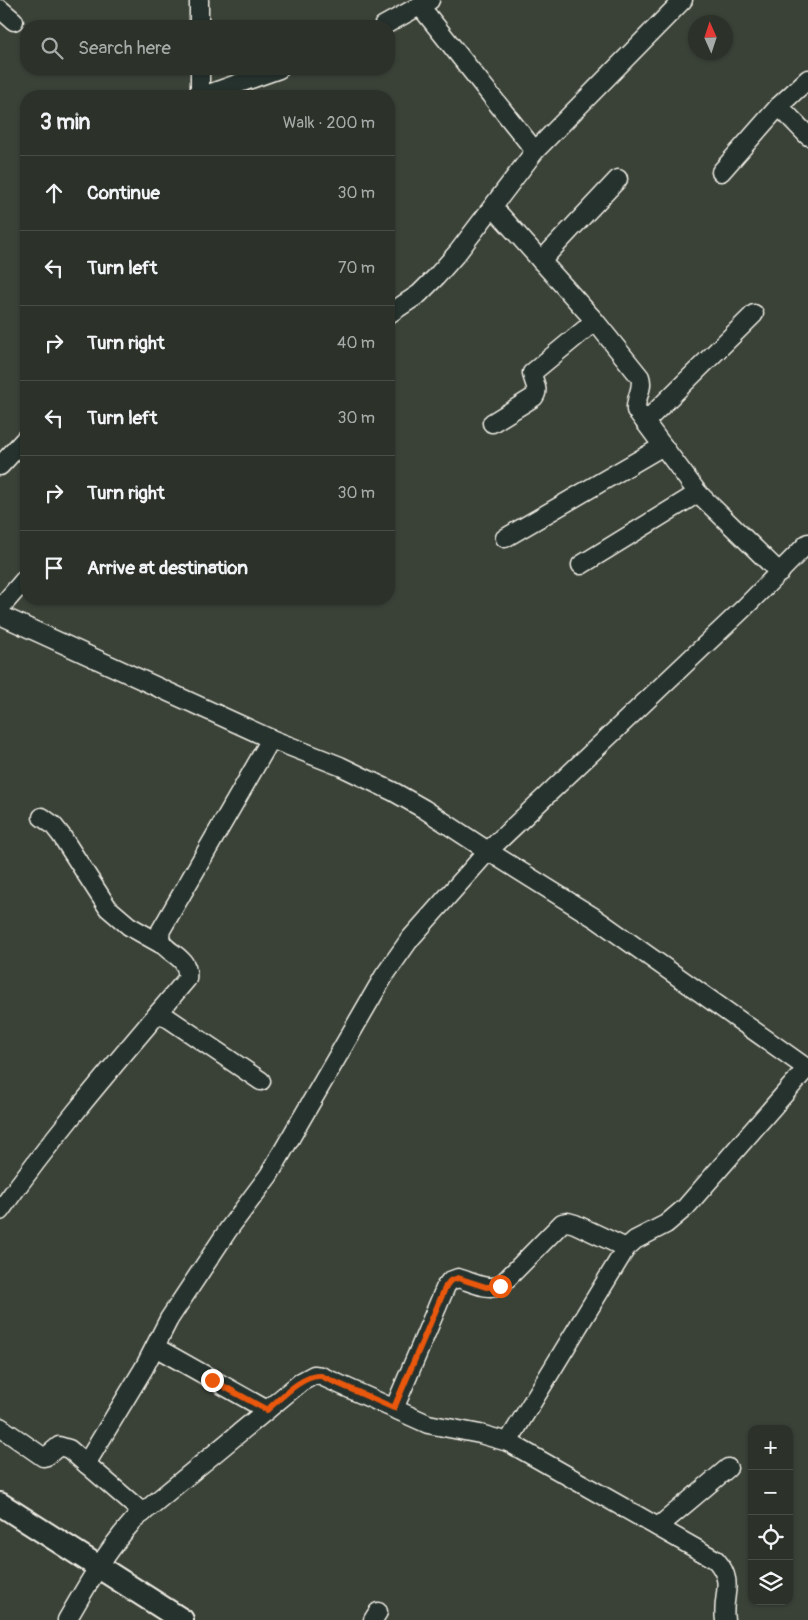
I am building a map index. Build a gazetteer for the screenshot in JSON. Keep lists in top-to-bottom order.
{
  "north": "top",
  "page": {
    "search": "Search here",
    "heading": ["3 min", "Walk · 200 m"],
    "list": [
      ["Continue", "30 m"],
      ["Turn left", "70 m"],
      ["Turn right", "40 m"],
      ["Turn left", "30 m"],
      ["Turn right", "30 m"],
      "Arrive at destination"
    ],
    "map_buttons": ["+", "−"]
  }
}
